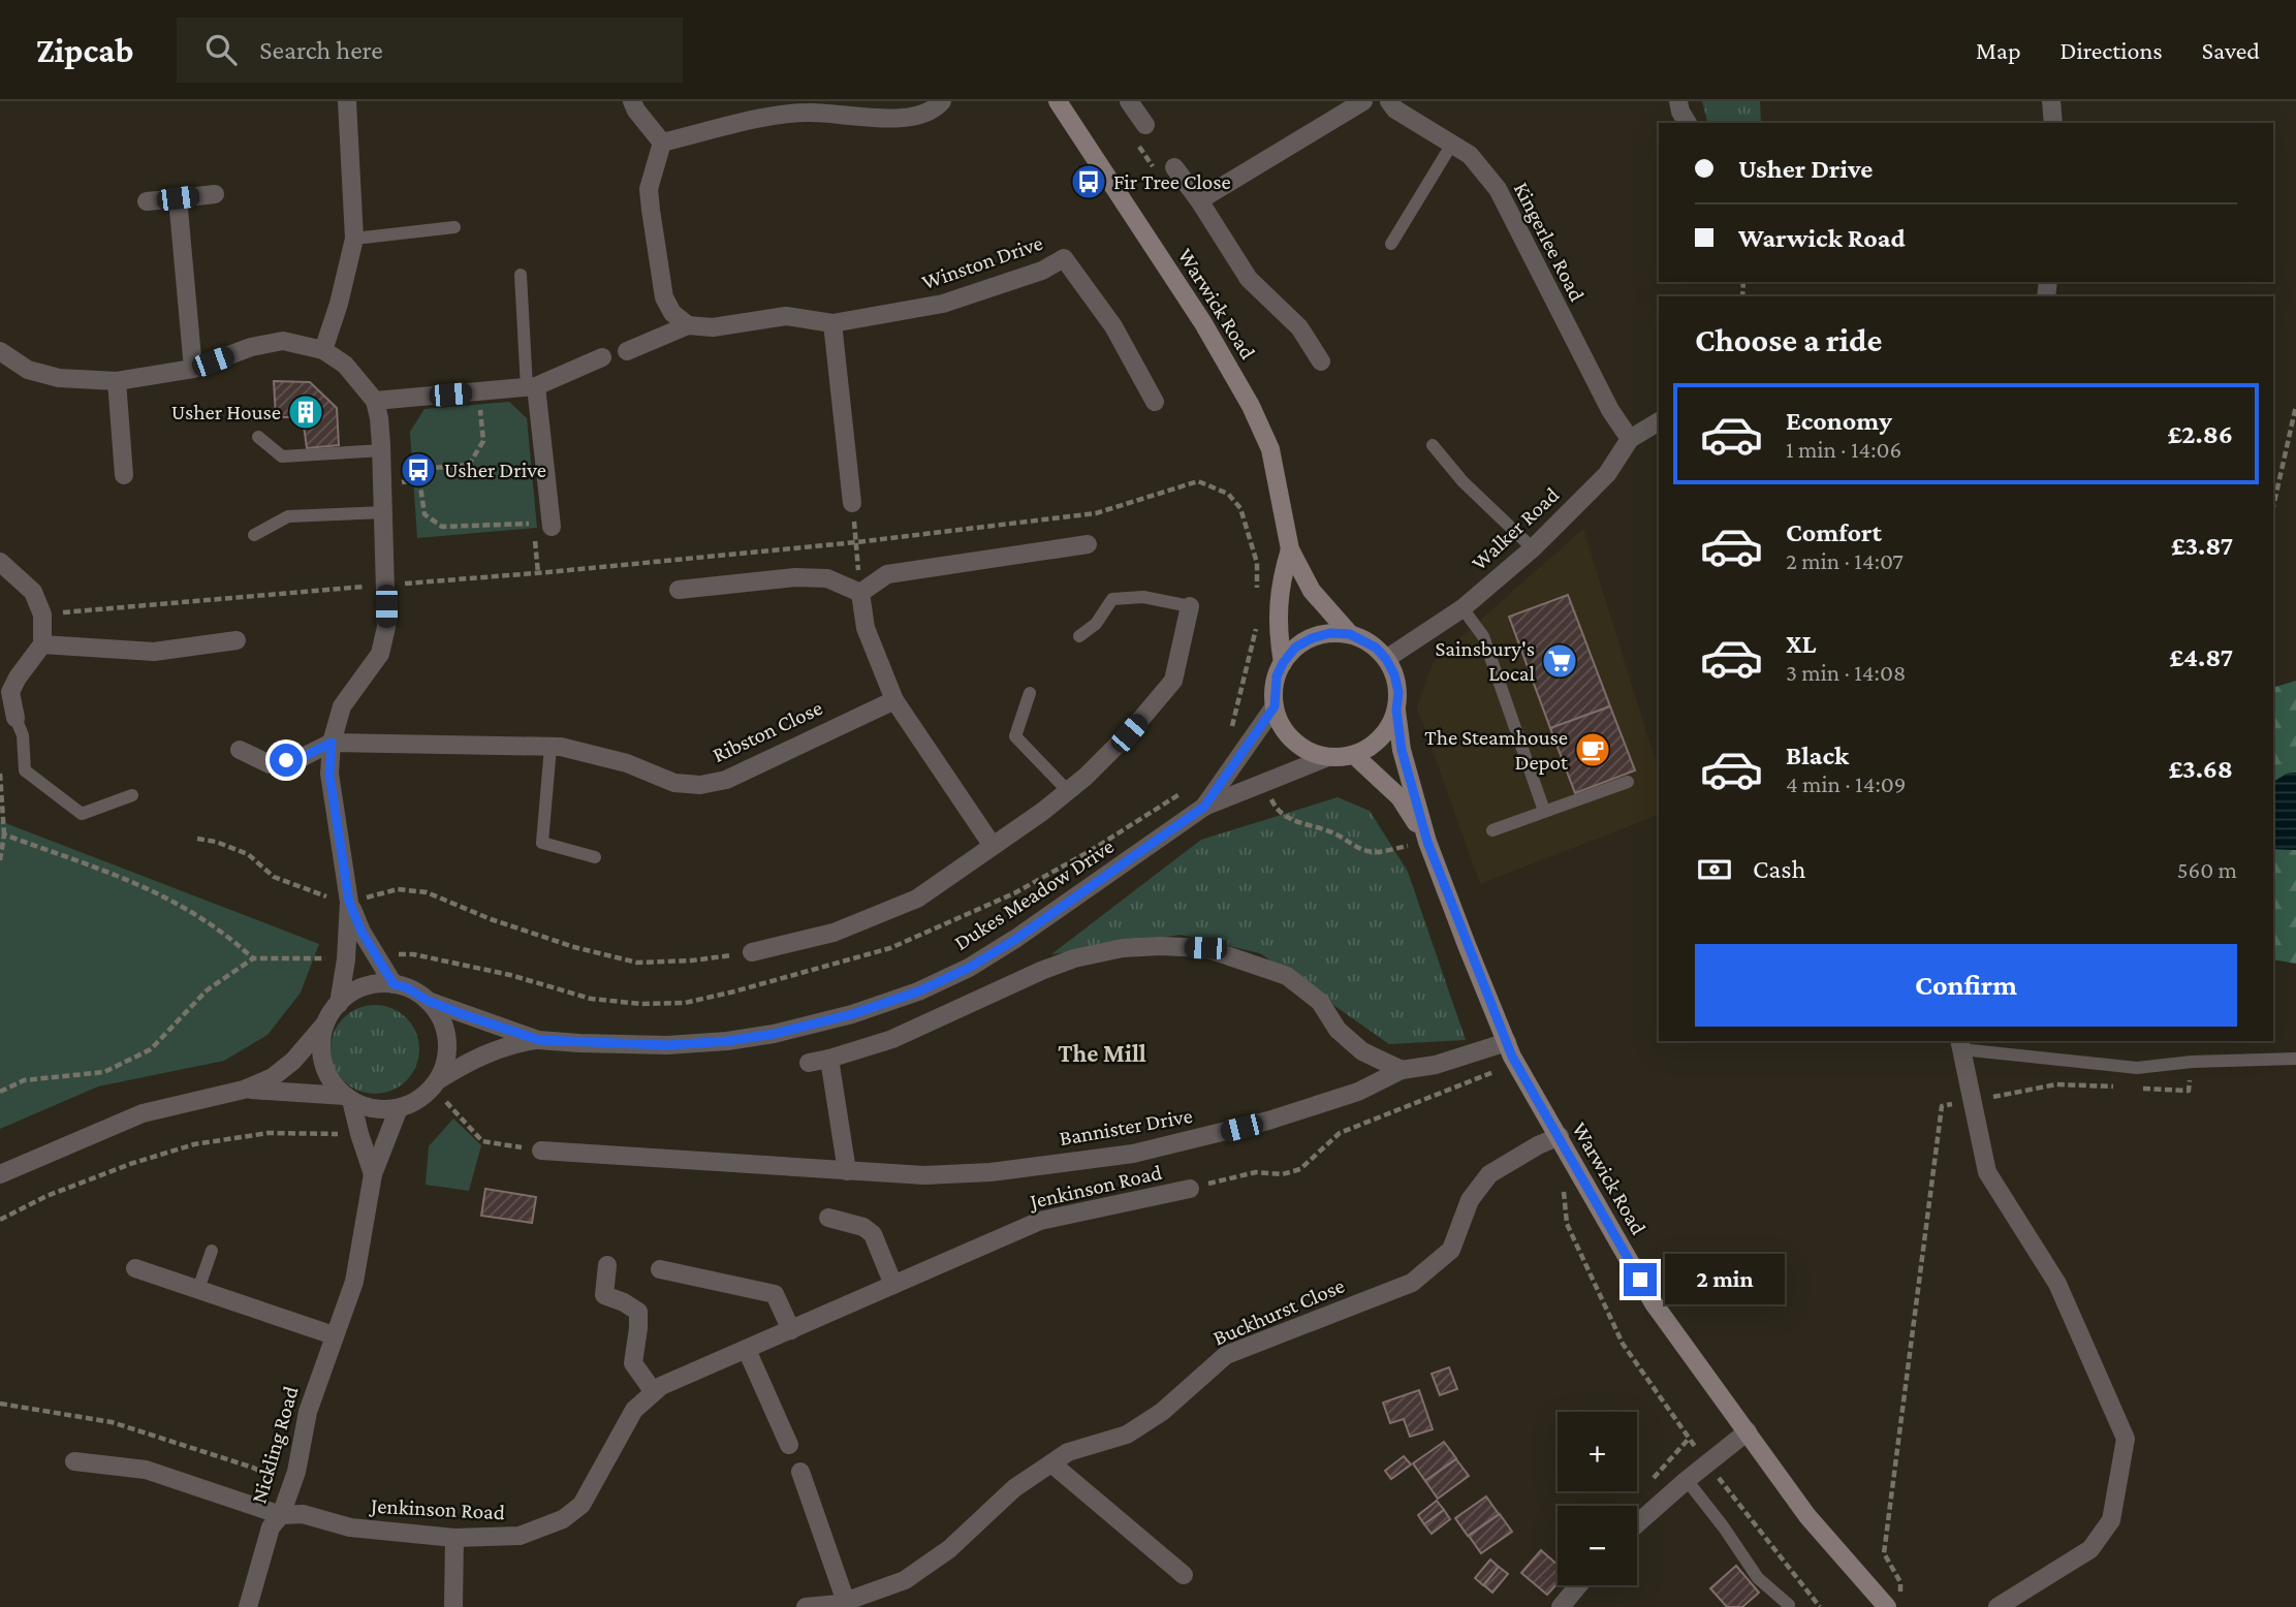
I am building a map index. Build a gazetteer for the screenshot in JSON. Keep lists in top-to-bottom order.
{
  "streets": {
    "main road": ["Warwick Road"],
    "street": [
      "Kingerlee Road",
      "Winston Drive",
      "Walker Road",
      "Ribston Close",
      "Dukes Meadow Drive",
      "Bannister Drive",
      "Jenkinson Road",
      "Buckhurst Close",
      "Nickling Road"
    ]
  },
  "crossings": [
    ["Kingerlee Road", "Walker Road"],
    ["Warwick Road", "Walker Road"],
    ["Warwick Road", "Dukes Meadow Drive"],
    ["Warwick Road", "Bannister Drive"],
    ["Warwick Road", "Buckhurst Close"],
    ["Walker Road", "Dukes Meadow Drive"],
    ["Dukes Meadow Drive", "Nickling Road"],
    ["Jenkinson Road", "Nickling Road"]
  ],
  "districts": ["The Mill"],
  "places": {
    "bus stop": ["Fir Tree Close", "Usher Drive"],
    "building": ["Usher House"],
    "supermarket": ["Sainsbury's Local"],
    "cafe": ["The Steamhouse Depot"]
  },
  "page": {
    "header": "Zipcab",
    "search": "Search here",
    "nav": ["Map", "Directions", "Saved"],
    "banner": ["Usher Drive", "Warwick Road"],
    "heading": "Choose a ride",
    "list": [
      {
        "name": "Economy",
        "note": "1 min · 14:06",
        "value": "£2.86"
      },
      {
        "name": "Comfort",
        "note": "2 min · 14:07",
        "value": "£3.87"
      },
      {
        "name": "XL",
        "note": "3 min · 14:08",
        "value": "£4.87"
      },
      {
        "name": "Black",
        "note": "4 min · 14:09",
        "value": "£3.68"
      }
    ],
    "pay": ["Cash", "560 m"],
    "buttons": "Confirm",
    "bubble": "2 min",
    "map_buttons": ["+", "−"]
  }
}
